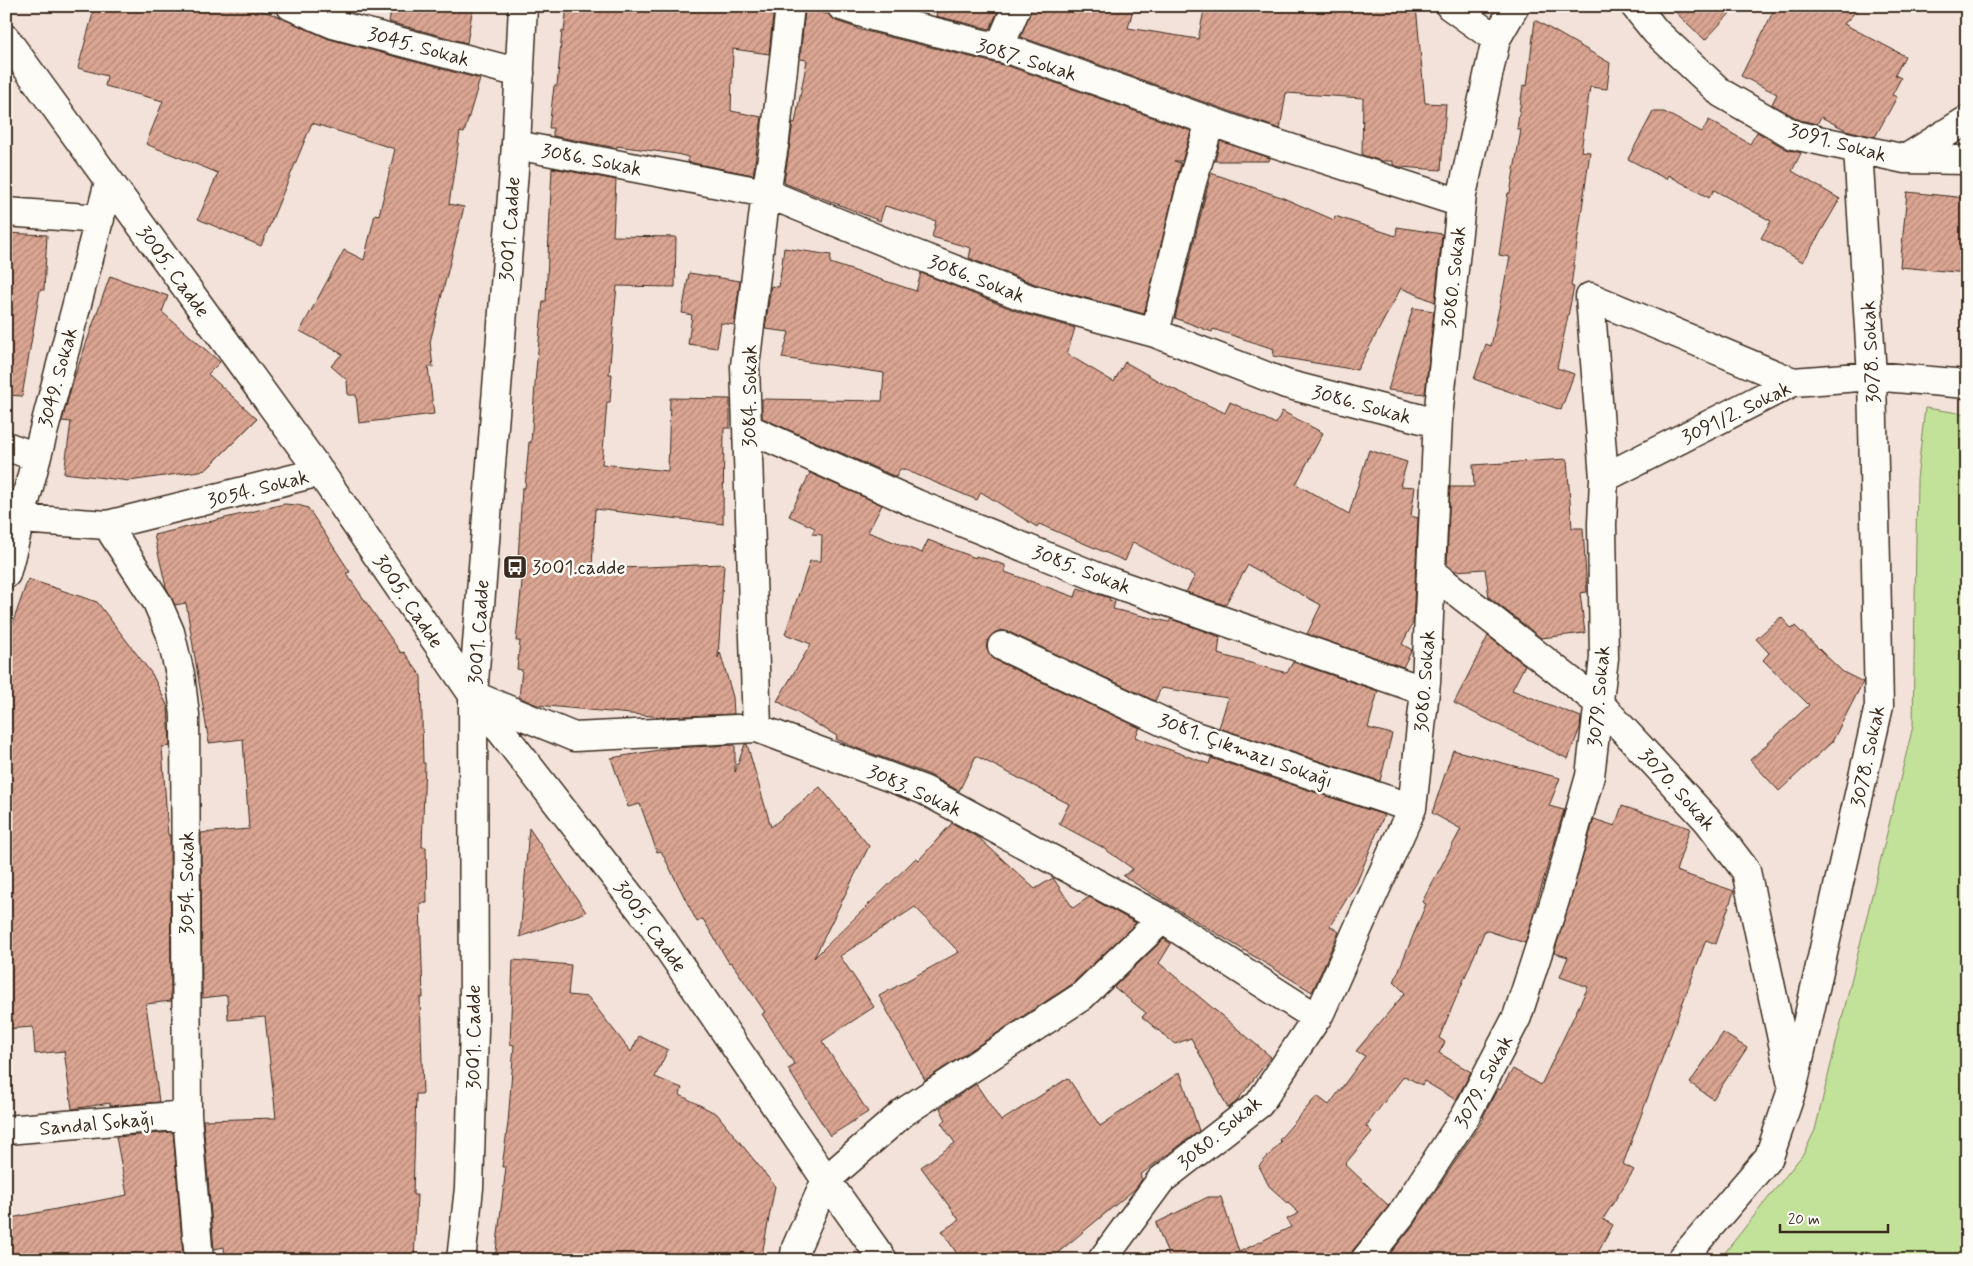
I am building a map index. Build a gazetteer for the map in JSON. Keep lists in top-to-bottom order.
{
  "streets": {
    "street": [
      "3045. Sokak",
      "3087. Sokak",
      "3091. Sokak",
      "3086. Sokak",
      "3001. Cadde",
      "3005. Cadde",
      "3080. Sokak",
      "3078. Sokak",
      "3049. Sokak",
      "3084. Sokak",
      "3091/2. Sokak",
      "3054. Sokak",
      "3085. Sokak",
      "3079. Sokak",
      "3081. Çıkmazı Sokağı",
      "3070. Sokak",
      "3083. Sokak",
      "Sandal Sokağı"
    ]
  },
  "crossings": [
    ["3045. Sokak", "3001. Cadde"],
    ["3087. Sokak", "3080. Sokak"],
    ["3091. Sokak", "3078. Sokak"],
    ["3086. Sokak", "3001. Cadde"],
    ["3086. Sokak", "3080. Sokak"],
    ["3086. Sokak", "3084. Sokak"],
    ["3001. Cadde", "3005. Cadde"],
    ["3001. Cadde", "3083. Sokak"],
    ["3005. Cadde", "3049. Sokak"],
    ["3005. Cadde", "3054. Sokak"],
    ["3005. Cadde", "3083. Sokak"],
    ["3080. Sokak", "3085. Sokak"],
    ["3080. Sokak", "3081. Çıkmazı Sokağı"],
    ["3080. Sokak", "3070. Sokak"],
    ["3080. Sokak", "3083. Sokak"],
    ["3078. Sokak", "3091/2. Sokak"],
    ["3078. Sokak", "3070. Sokak"],
    ["3049. Sokak", "3054. Sokak"],
    ["3084. Sokak", "3085. Sokak"],
    ["3084. Sokak", "3083. Sokak"],
    ["3091/2. Sokak", "3079. Sokak"],
    ["3054. Sokak", "Sandal Sokağı"],
    ["3079. Sokak", "3070. Sokak"]
  ],
  "places": {
    "bus stop": ["3001.cadde"]
  },
  "scale_bar": "20 m"
}
